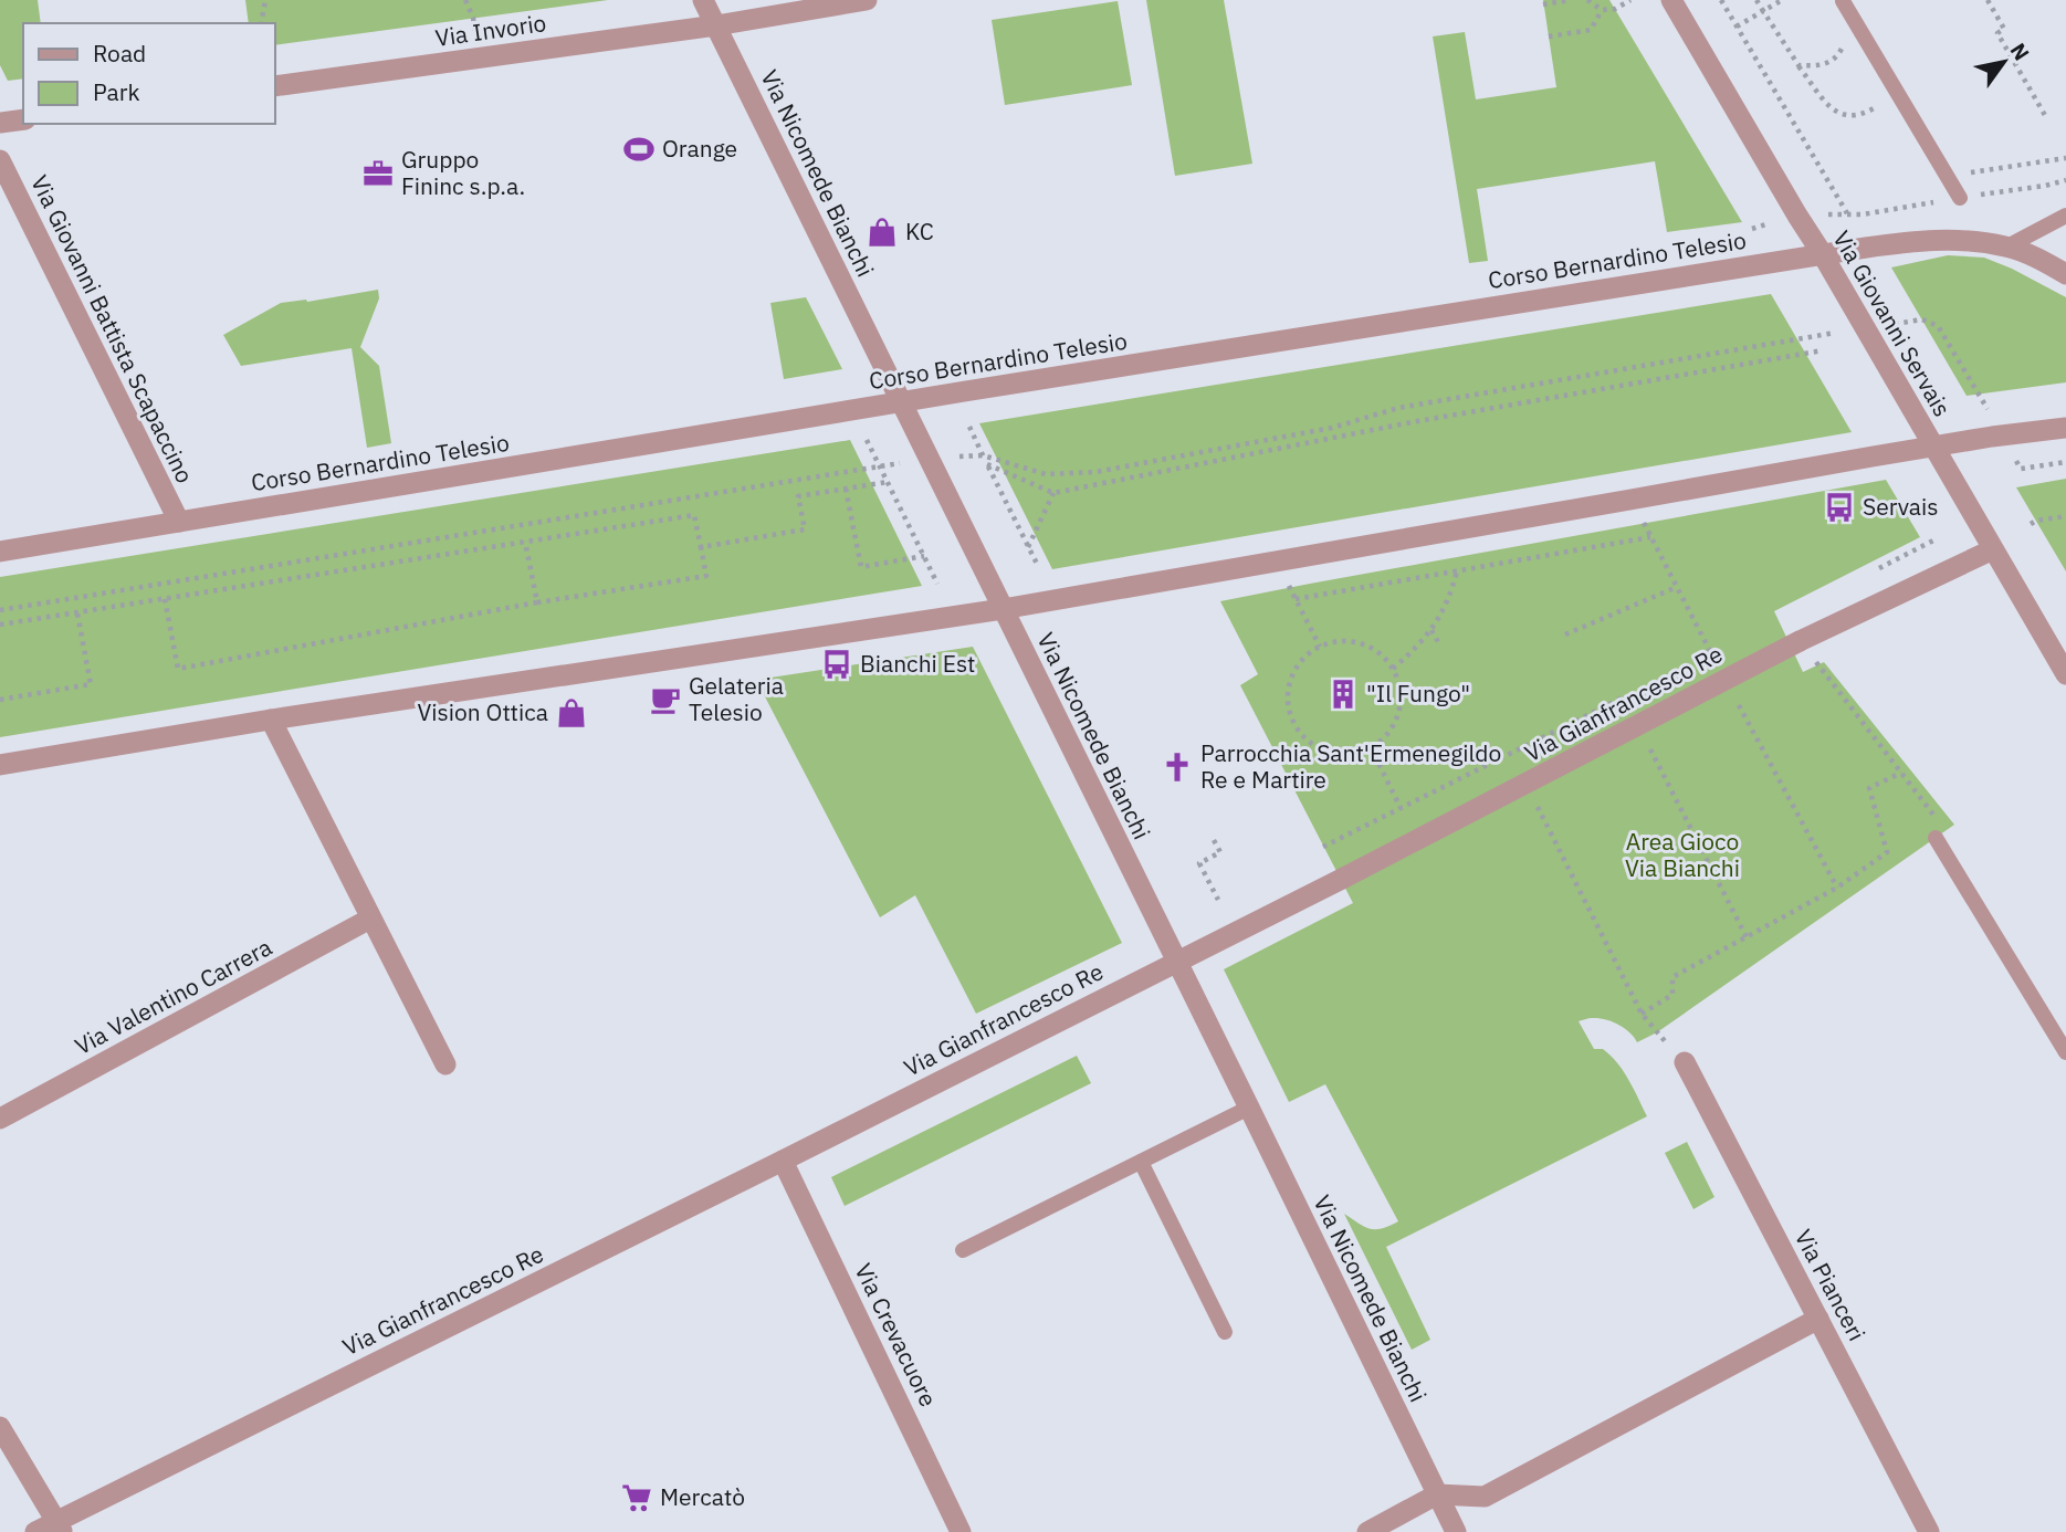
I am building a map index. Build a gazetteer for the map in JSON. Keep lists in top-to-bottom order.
{
  "streets": {
    "street": [
      "Via Invorio",
      "Via Nicomede Bianchi",
      "Corso Bernardino Telesio",
      "Via Giovanni Servais",
      "Via Giovanni Battista Scapaccino",
      "Via Gianfrancesco Re",
      "Via Valentino Carrera",
      "Via Pianceri",
      "Via Crevacuore"
    ]
  },
  "crossings": [
    ["Via Invorio", "Via Nicomede Bianchi"],
    ["Via Nicomede Bianchi", "Corso Bernardino Telesio"],
    ["Via Nicomede Bianchi", "Via Gianfrancesco Re"],
    ["Corso Bernardino Telesio", "Via Giovanni Servais"],
    ["Corso Bernardino Telesio", "Via Giovanni Battista Scapaccino"],
    ["Via Giovanni Servais", "Via Gianfrancesco Re"],
    ["Via Gianfrancesco Re", "Via Crevacuore"]
  ],
  "parks": ["Area Gioco Via Bianchi"],
  "places": {
    "sports": ["Orange"],
    "office": ["Gruppo Fininc s.p.a."],
    "shop": ["KC", "Vision Ottica"],
    "bus stop": ["Servais", "Bianchi Est"],
    "building": ["\"Il Fungo\""],
    "cafe": ["Gelateria Telesio"],
    "church": ["Parrocchia Sant'Ermenegildo Re e Martire"],
    "supermarket": ["Mercatò"]
  },
  "legend": ["Road", "Park"],
  "north": "top right"
}
